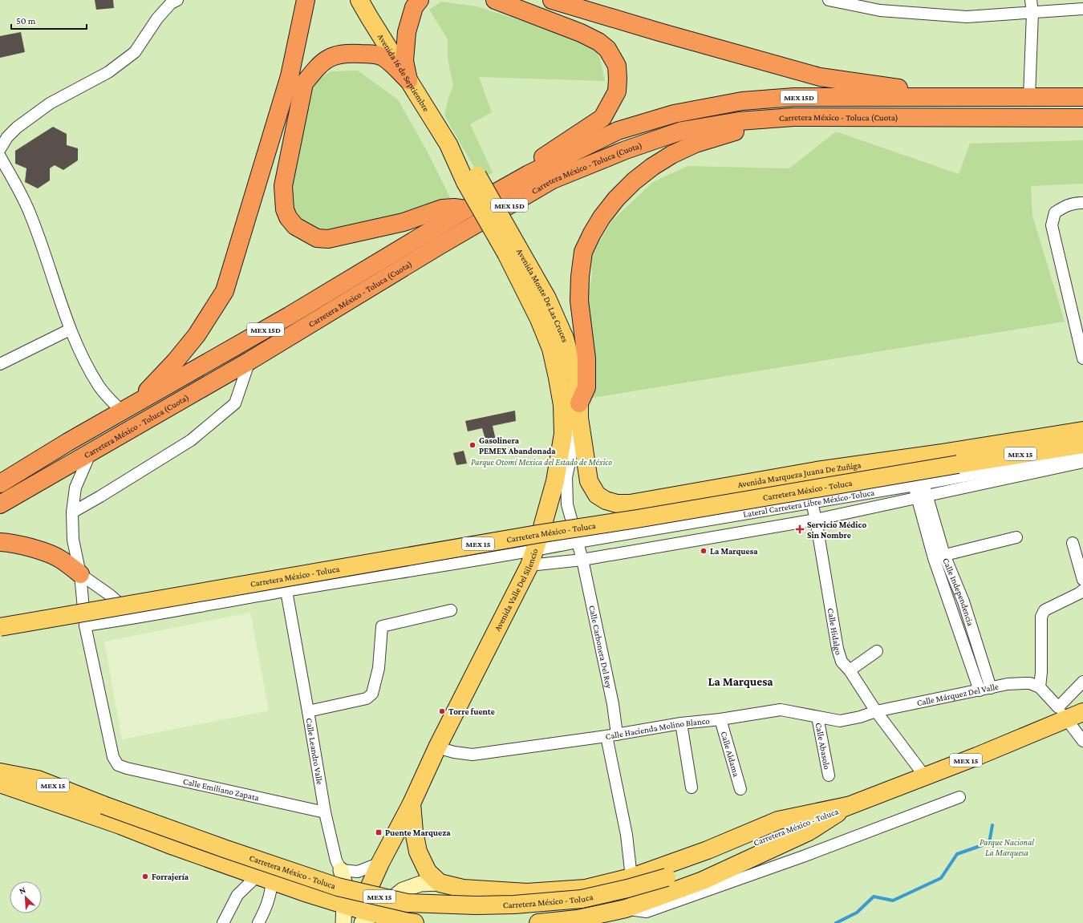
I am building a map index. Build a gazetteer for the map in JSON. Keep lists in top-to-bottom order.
{
  "streets": {
    "highway": ["MEX 15D", "Carretera México - Toluca (Cuota)"],
    "main road": [
      "Avenida 16 de Septiembre",
      "Avenida Monte De Las Cruces",
      "MEX 15",
      "Avenida Marqueza Juana De Zuñiga",
      "Carretera México - Toluca",
      "Avenida Valle Del Silencio"
    ],
    "street": [
      "Lateral Carretera Libre México-Toluca",
      "Calle Independencia",
      "Calle Hidalgo",
      "Calle Carbonera Del Rey",
      "Calle Márquez Del Valle",
      "Calle Hacienda Molino Blanco",
      "Calle Abasolo",
      "Calle Leandro Valle",
      "Calle Aldama",
      "Calle Emiliano Zapata"
    ]
  },
  "crossings": [
    ["Avenida 16 de Septiembre", "Avenida Monte De Las Cruces"],
    ["Avenida Monte De Las Cruces", "Avenida Marqueza Juana De Zuñiga"],
    ["Avenida Monte De Las Cruces", "Avenida Valle Del Silencio"],
    ["Avenida Monte De Las Cruces", "Calle Carbonera Del Rey"],
    ["Avenida Marqueza Juana De Zuñiga", "Avenida Valle Del Silencio"],
    ["Avenida Marqueza Juana De Zuñiga", "Calle Carbonera Del Rey"],
    ["Carretera México - Toluca", "Calle Hidalgo"],
    ["Lateral Carretera Libre México-Toluca", "Avenida Valle Del Silencio"],
    ["Lateral Carretera Libre México-Toluca", "Calle Hidalgo"],
    ["Lateral Carretera Libre México-Toluca", "Calle Carbonera Del Rey"],
    ["Avenida Valle Del Silencio", "Calle Carbonera Del Rey"],
    ["Avenida Valle Del Silencio", "Calle Hacienda Molino Blanco"],
    ["Calle Independencia", "Calle Márquez Del Valle"],
    ["Calle Hidalgo", "Calle Márquez Del Valle"],
    ["Calle Hidalgo", "Calle Hacienda Molino Blanco"],
    ["Calle Carbonera Del Rey", "Calle Hacienda Molino Blanco"],
    ["Calle Márquez Del Valle", "Calle Hacienda Molino Blanco"],
    ["Calle Hacienda Molino Blanco", "Calle Abasolo"],
    ["Calle Hacienda Molino Blanco", "Calle Aldama"],
    ["Calle Leandro Valle", "Calle Emiliano Zapata"]
  ],
  "districts": ["La Marquesa"],
  "parks": ["Parque Otomí Mexica del Estado de México", "Parque Nacional La Marquesa"],
  "places": {
    "other": [
      "Gasolinera PEMEX Abandonada",
      "La Marquesa",
      "Torre fuente",
      "Forrajería"
    ],
    "health": ["Servicio Médico Sin Nombre"],
    "transit": ["Puente Marqueza"]
  },
  "scale_bar": "50 m",
  "north": "top left"
}
